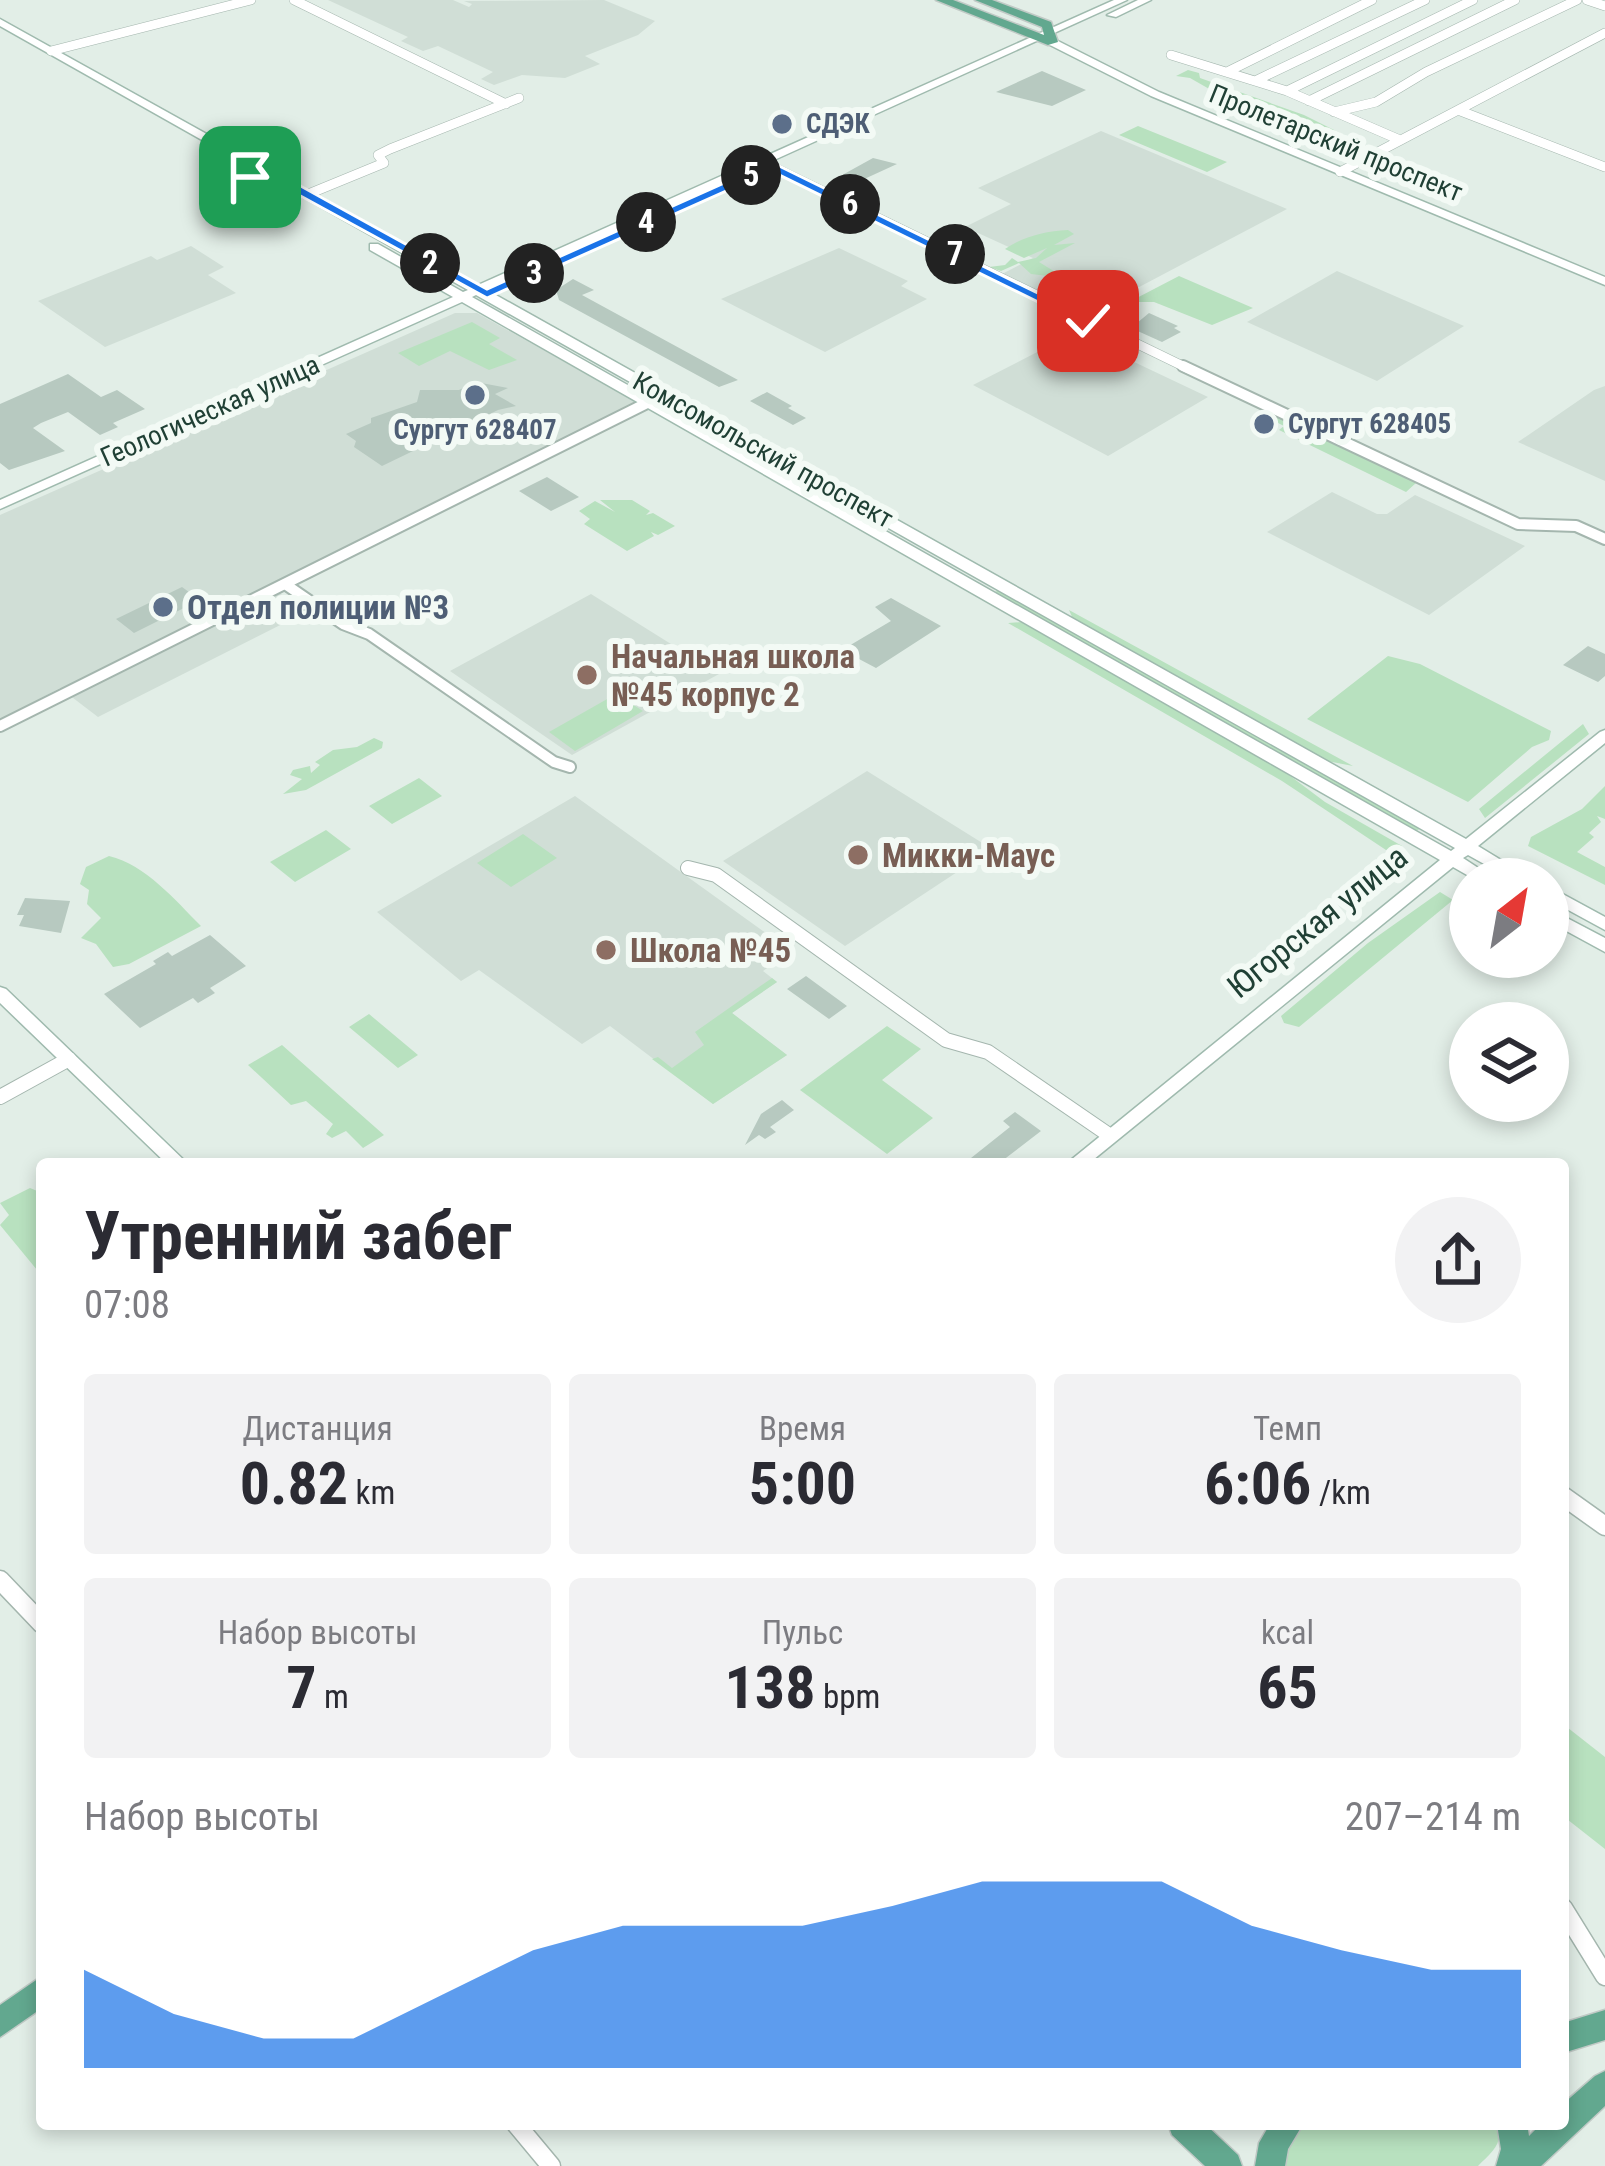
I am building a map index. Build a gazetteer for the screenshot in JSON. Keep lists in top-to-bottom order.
{
  "streets": {
    "main road": [
      "Пролетарский проспект",
      "Геологическая улица",
      "Комсомольский проспект",
      "Югорская улица"
    ]
  },
  "crossings": [
    ["Пролетарский проспект", "Геологическая улица"],
    ["Геологическая улица", "Комсомольский проспект"],
    ["Комсомольский проспект", "Югорская улица"]
  ],
  "places": [
    "СДЭК",
    "Сургут 628407",
    "Сургут 628405",
    "Отдел полиции №3",
    "Начальная школа №45 корпус 2",
    "Микки-Маус",
    "Школа №45"
  ],
  "north": "top right",
  "page": {
    "pins": [
      "5",
      "6",
      "4",
      "7",
      "2",
      "3"
    ],
    "heading": ["Утренний забег", "07:08"],
    "stats": [
      ["Дистанция", "0.82 km"],
      ["Время", "5:00"],
      ["Темп", "6:06 /km"],
      ["Набор высоты", "7 m"],
      ["Пульс", "138 bpm"],
      ["kcal", "65"]
    ],
    "chart": ["Набор высоты", "207–214 m"]
  }
}
